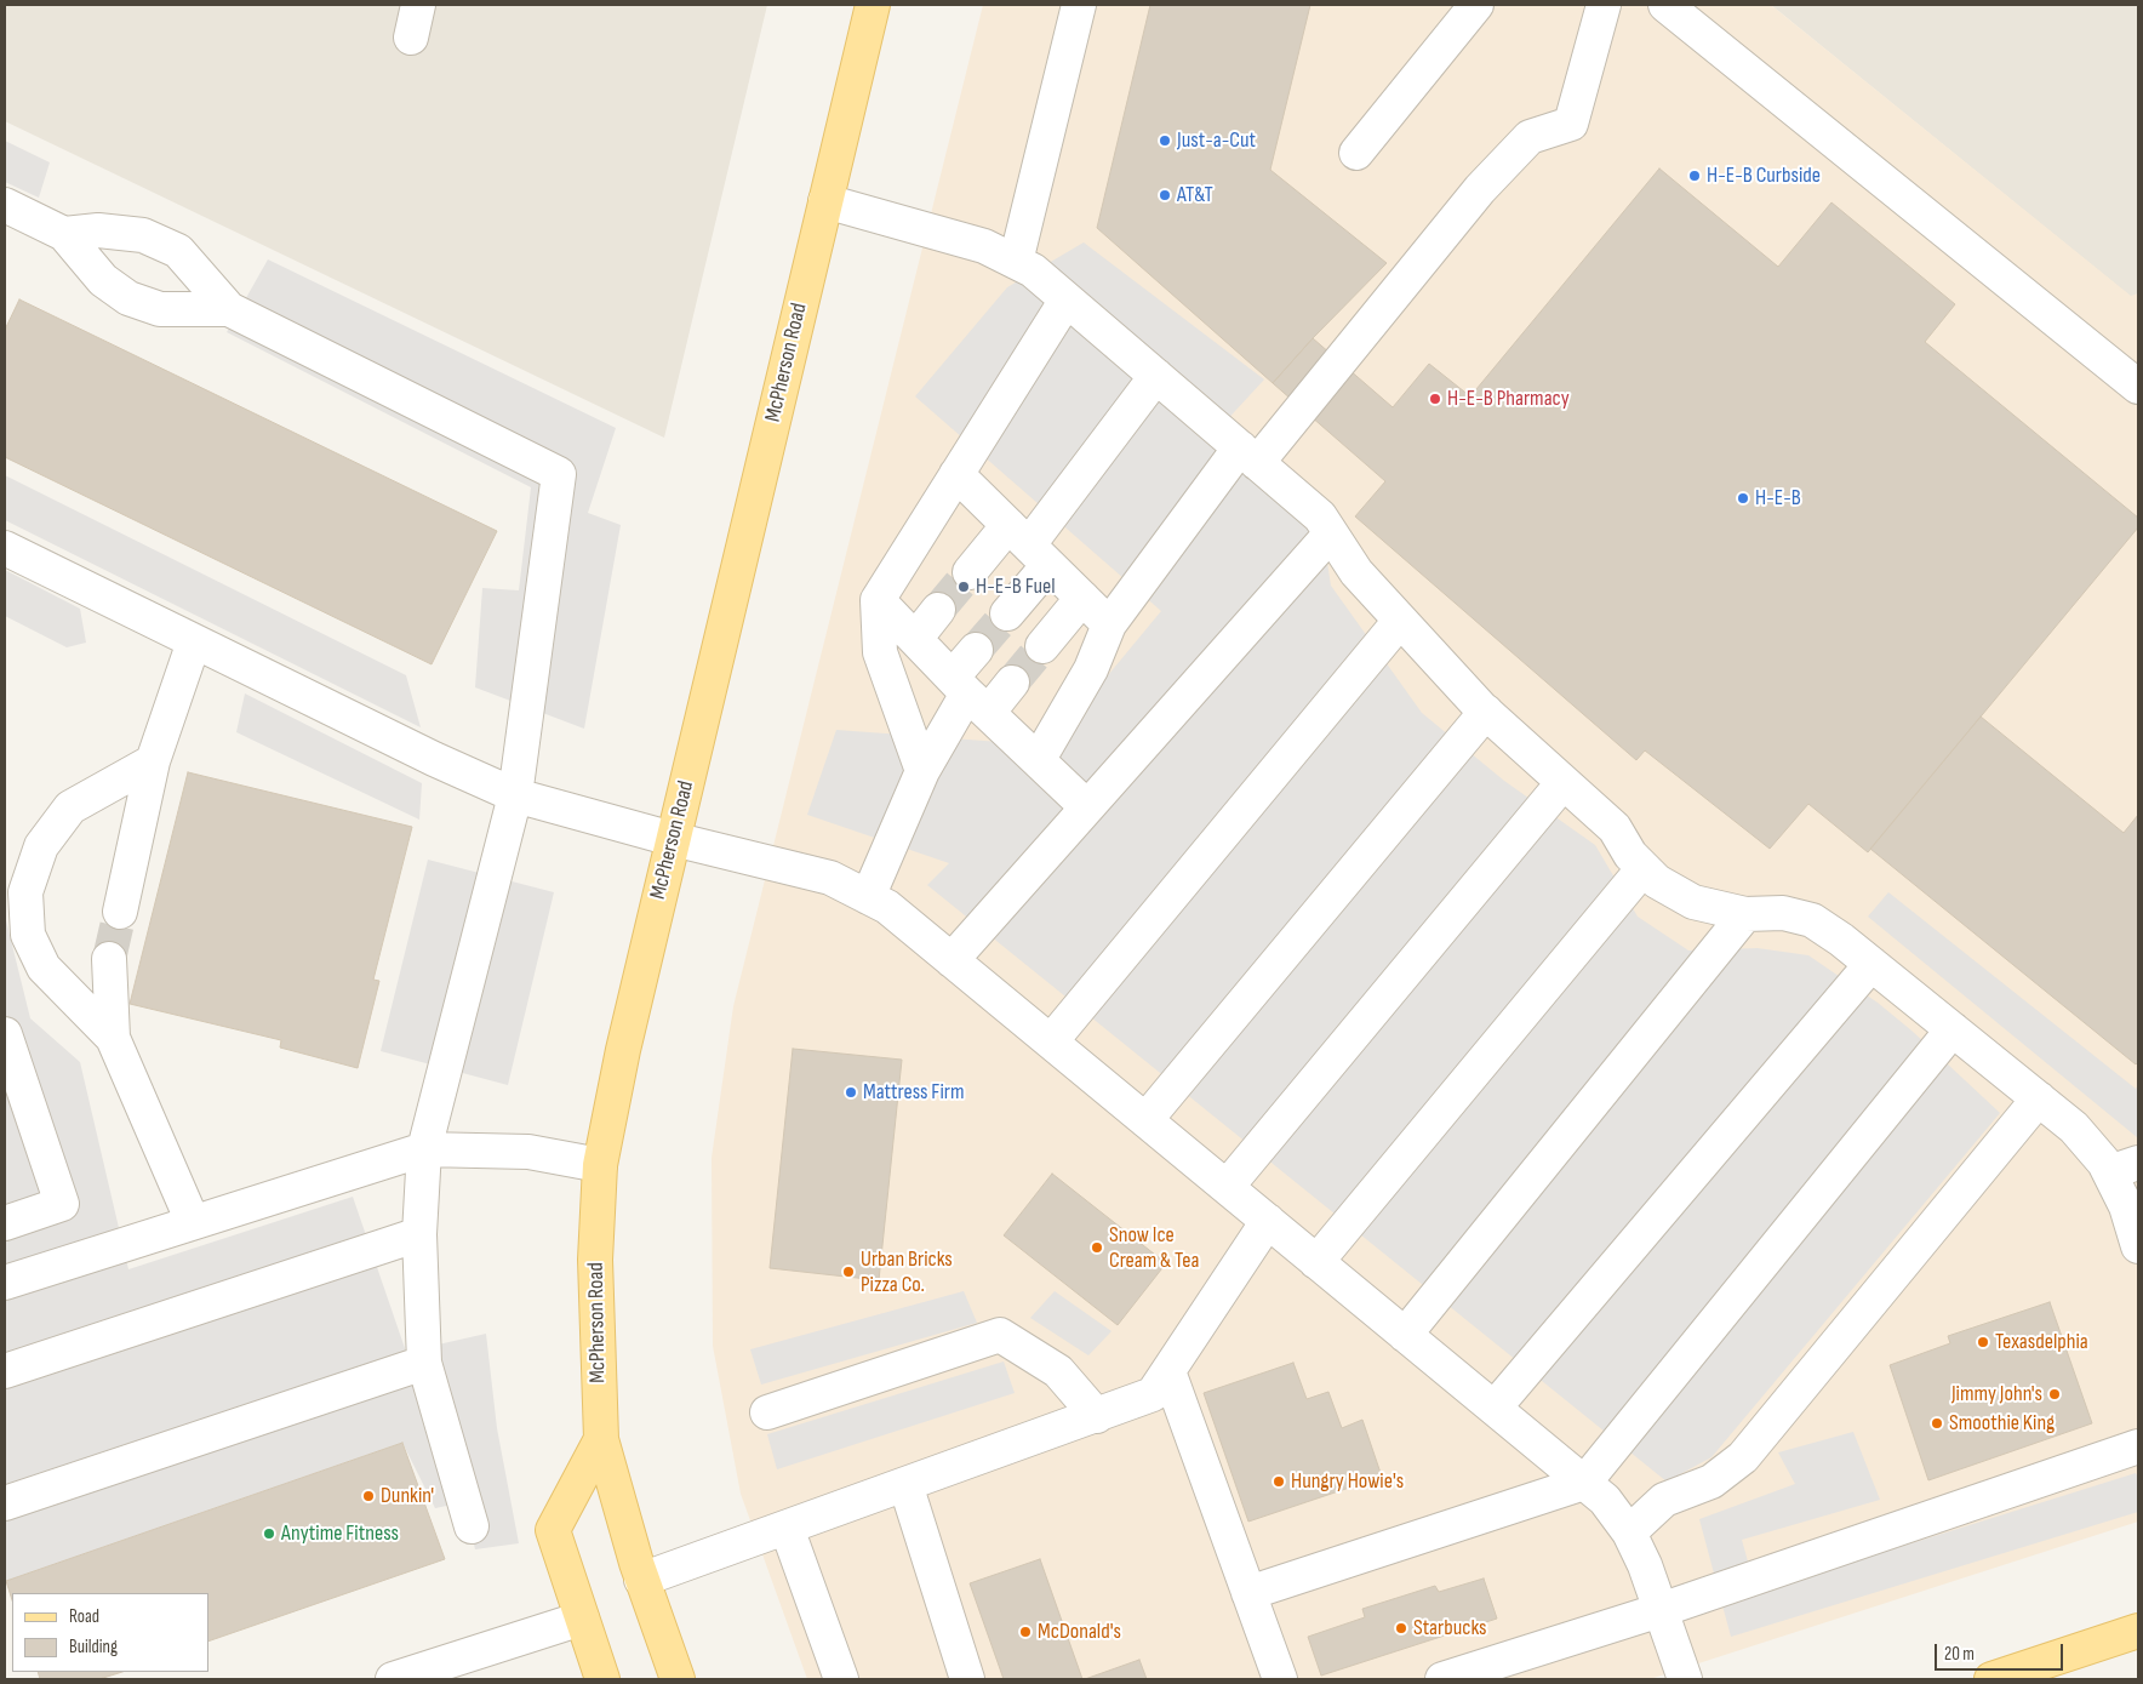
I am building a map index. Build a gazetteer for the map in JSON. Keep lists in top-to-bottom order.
{
  "streets": {
    "main road": ["McPherson Road"]
  },
  "places": [
    "Just-a-Cut",
    "H-E-B Curbside",
    "AT&T",
    "H-E-B Pharmacy",
    "H-E-B",
    "H-E-B Fuel",
    "Mattress Firm",
    "Snow Ice Cream & Tea",
    "Urban Bricks Pizza Co.",
    "Texasdelphia",
    "Jimmy John's",
    "Smoothie King",
    "Hungry Howie's",
    "Dunkin'",
    "Anytime Fitness",
    "Starbucks",
    "McDonald's"
  ],
  "legend": ["Road", "Building"],
  "scale_bar": "20 m"
}
